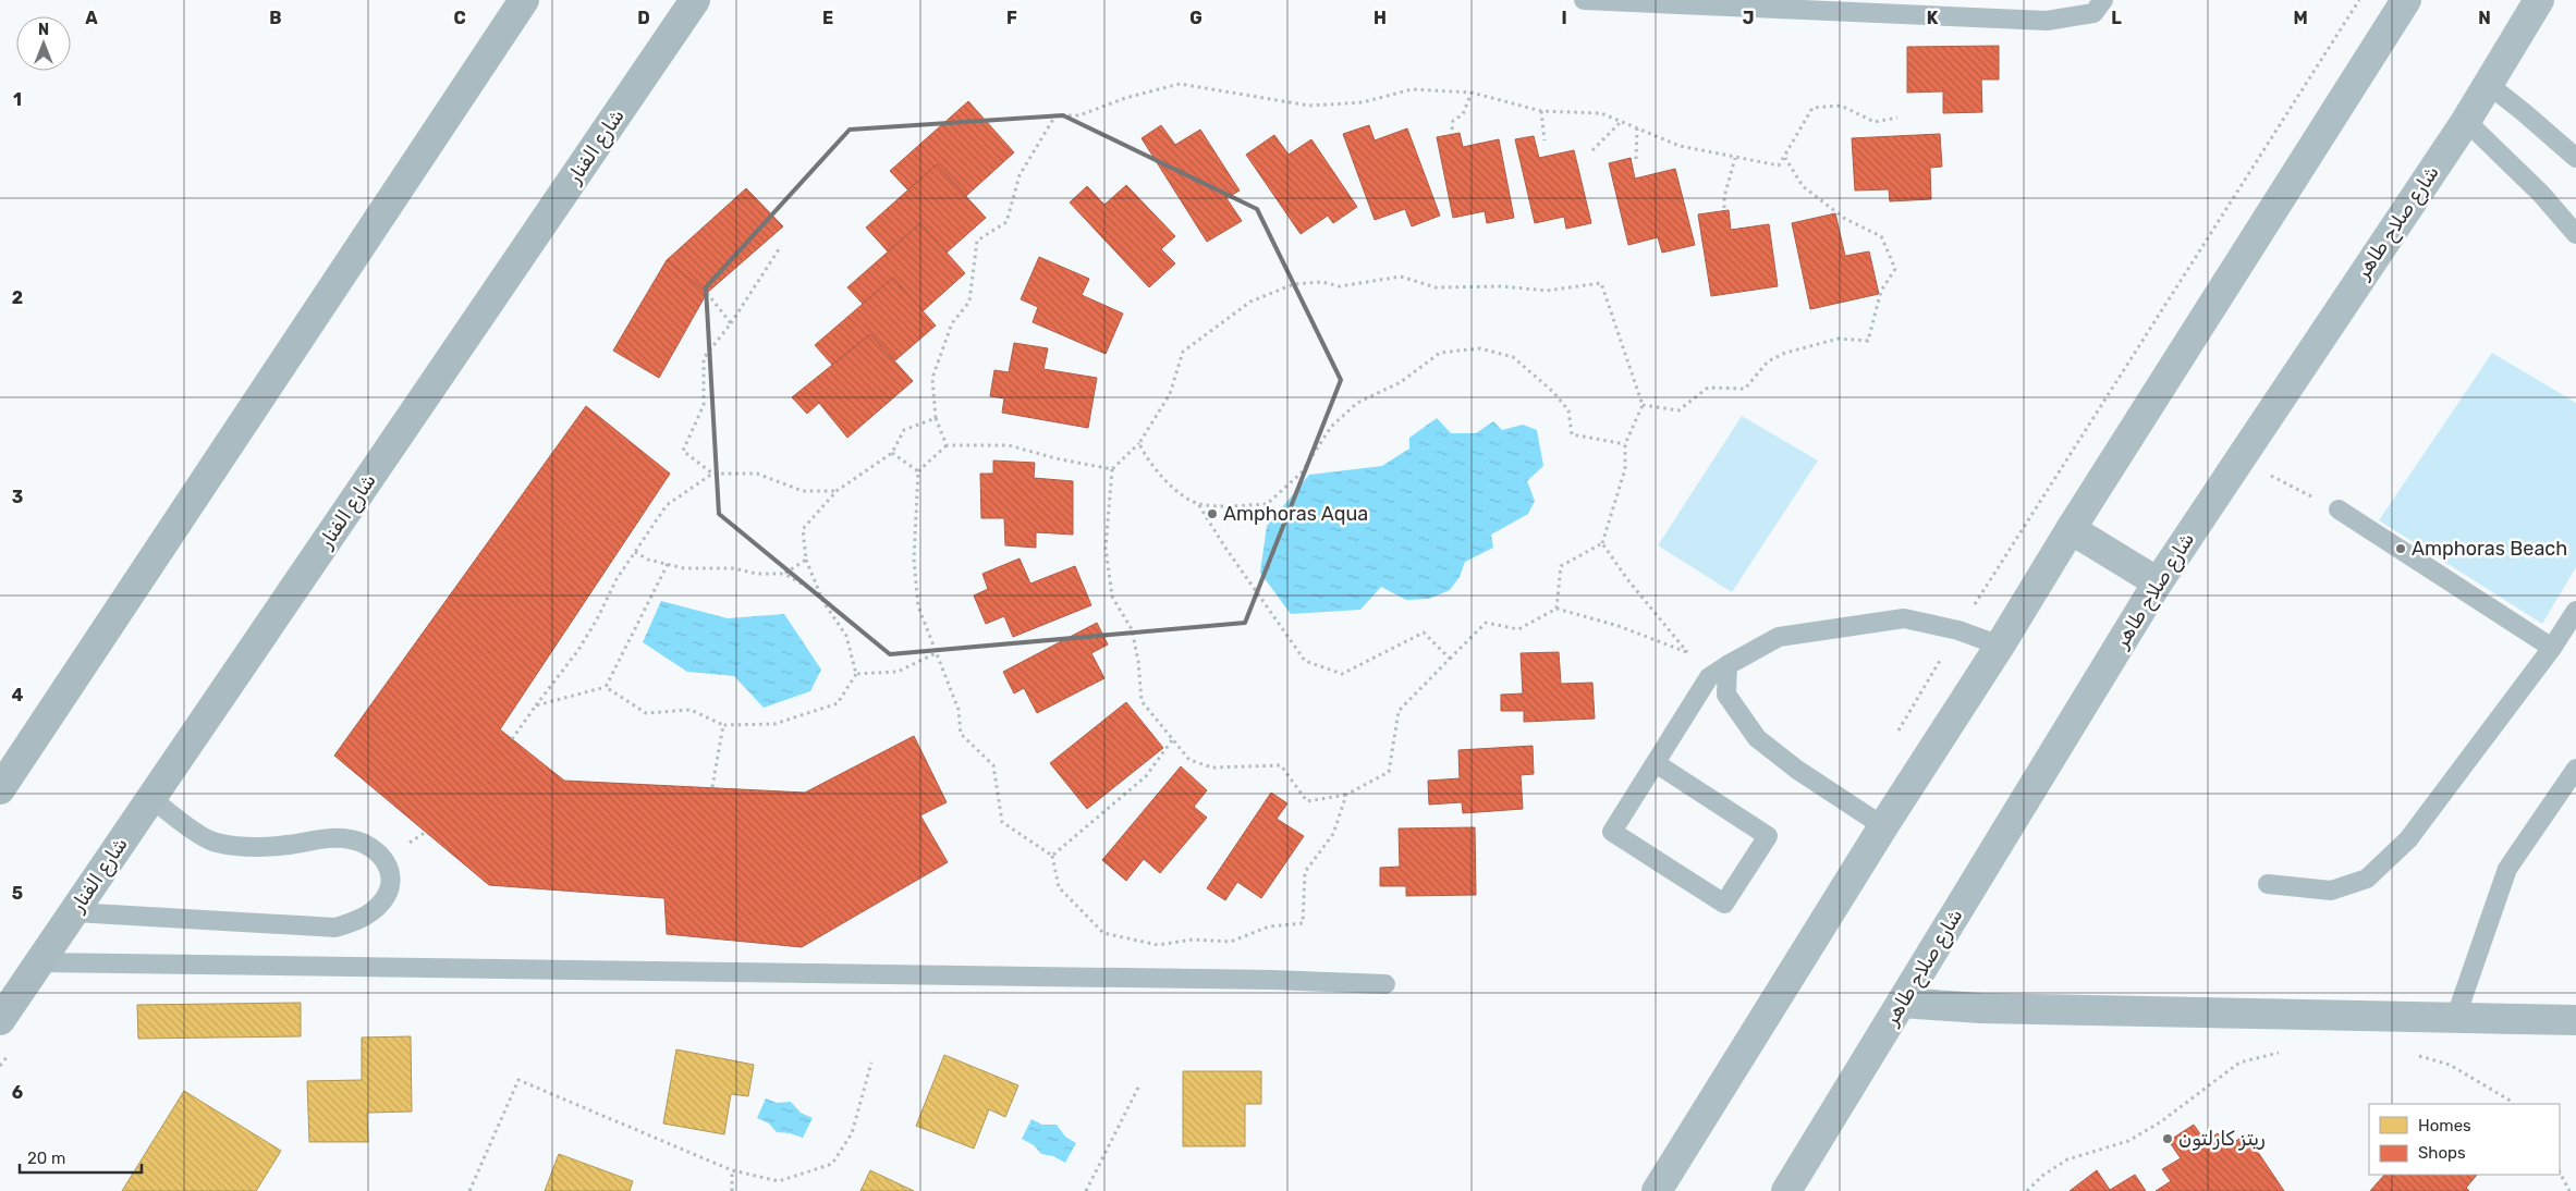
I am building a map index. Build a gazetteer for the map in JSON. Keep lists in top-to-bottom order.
{
  "streets": {
    "main road": ["شارع الفنار"],
    "street": ["شارع صلاح طاهر"]
  },
  "places": ["Amphoras Aqua", "Amphoras Beach", "ريتز كارلتون"],
  "legend": ["Homes", "Shops"],
  "scale_bar": "20 m",
  "north": "top",
  "grid": {
    "columns": [
      "A",
      "B",
      "C",
      "D",
      "E",
      "F",
      "G",
      "H",
      "I",
      "J",
      "K",
      "L",
      "M",
      "N"
    ],
    "rows": [
      "1",
      "2",
      "3",
      "4",
      "5",
      "6"
    ]
  }
}
